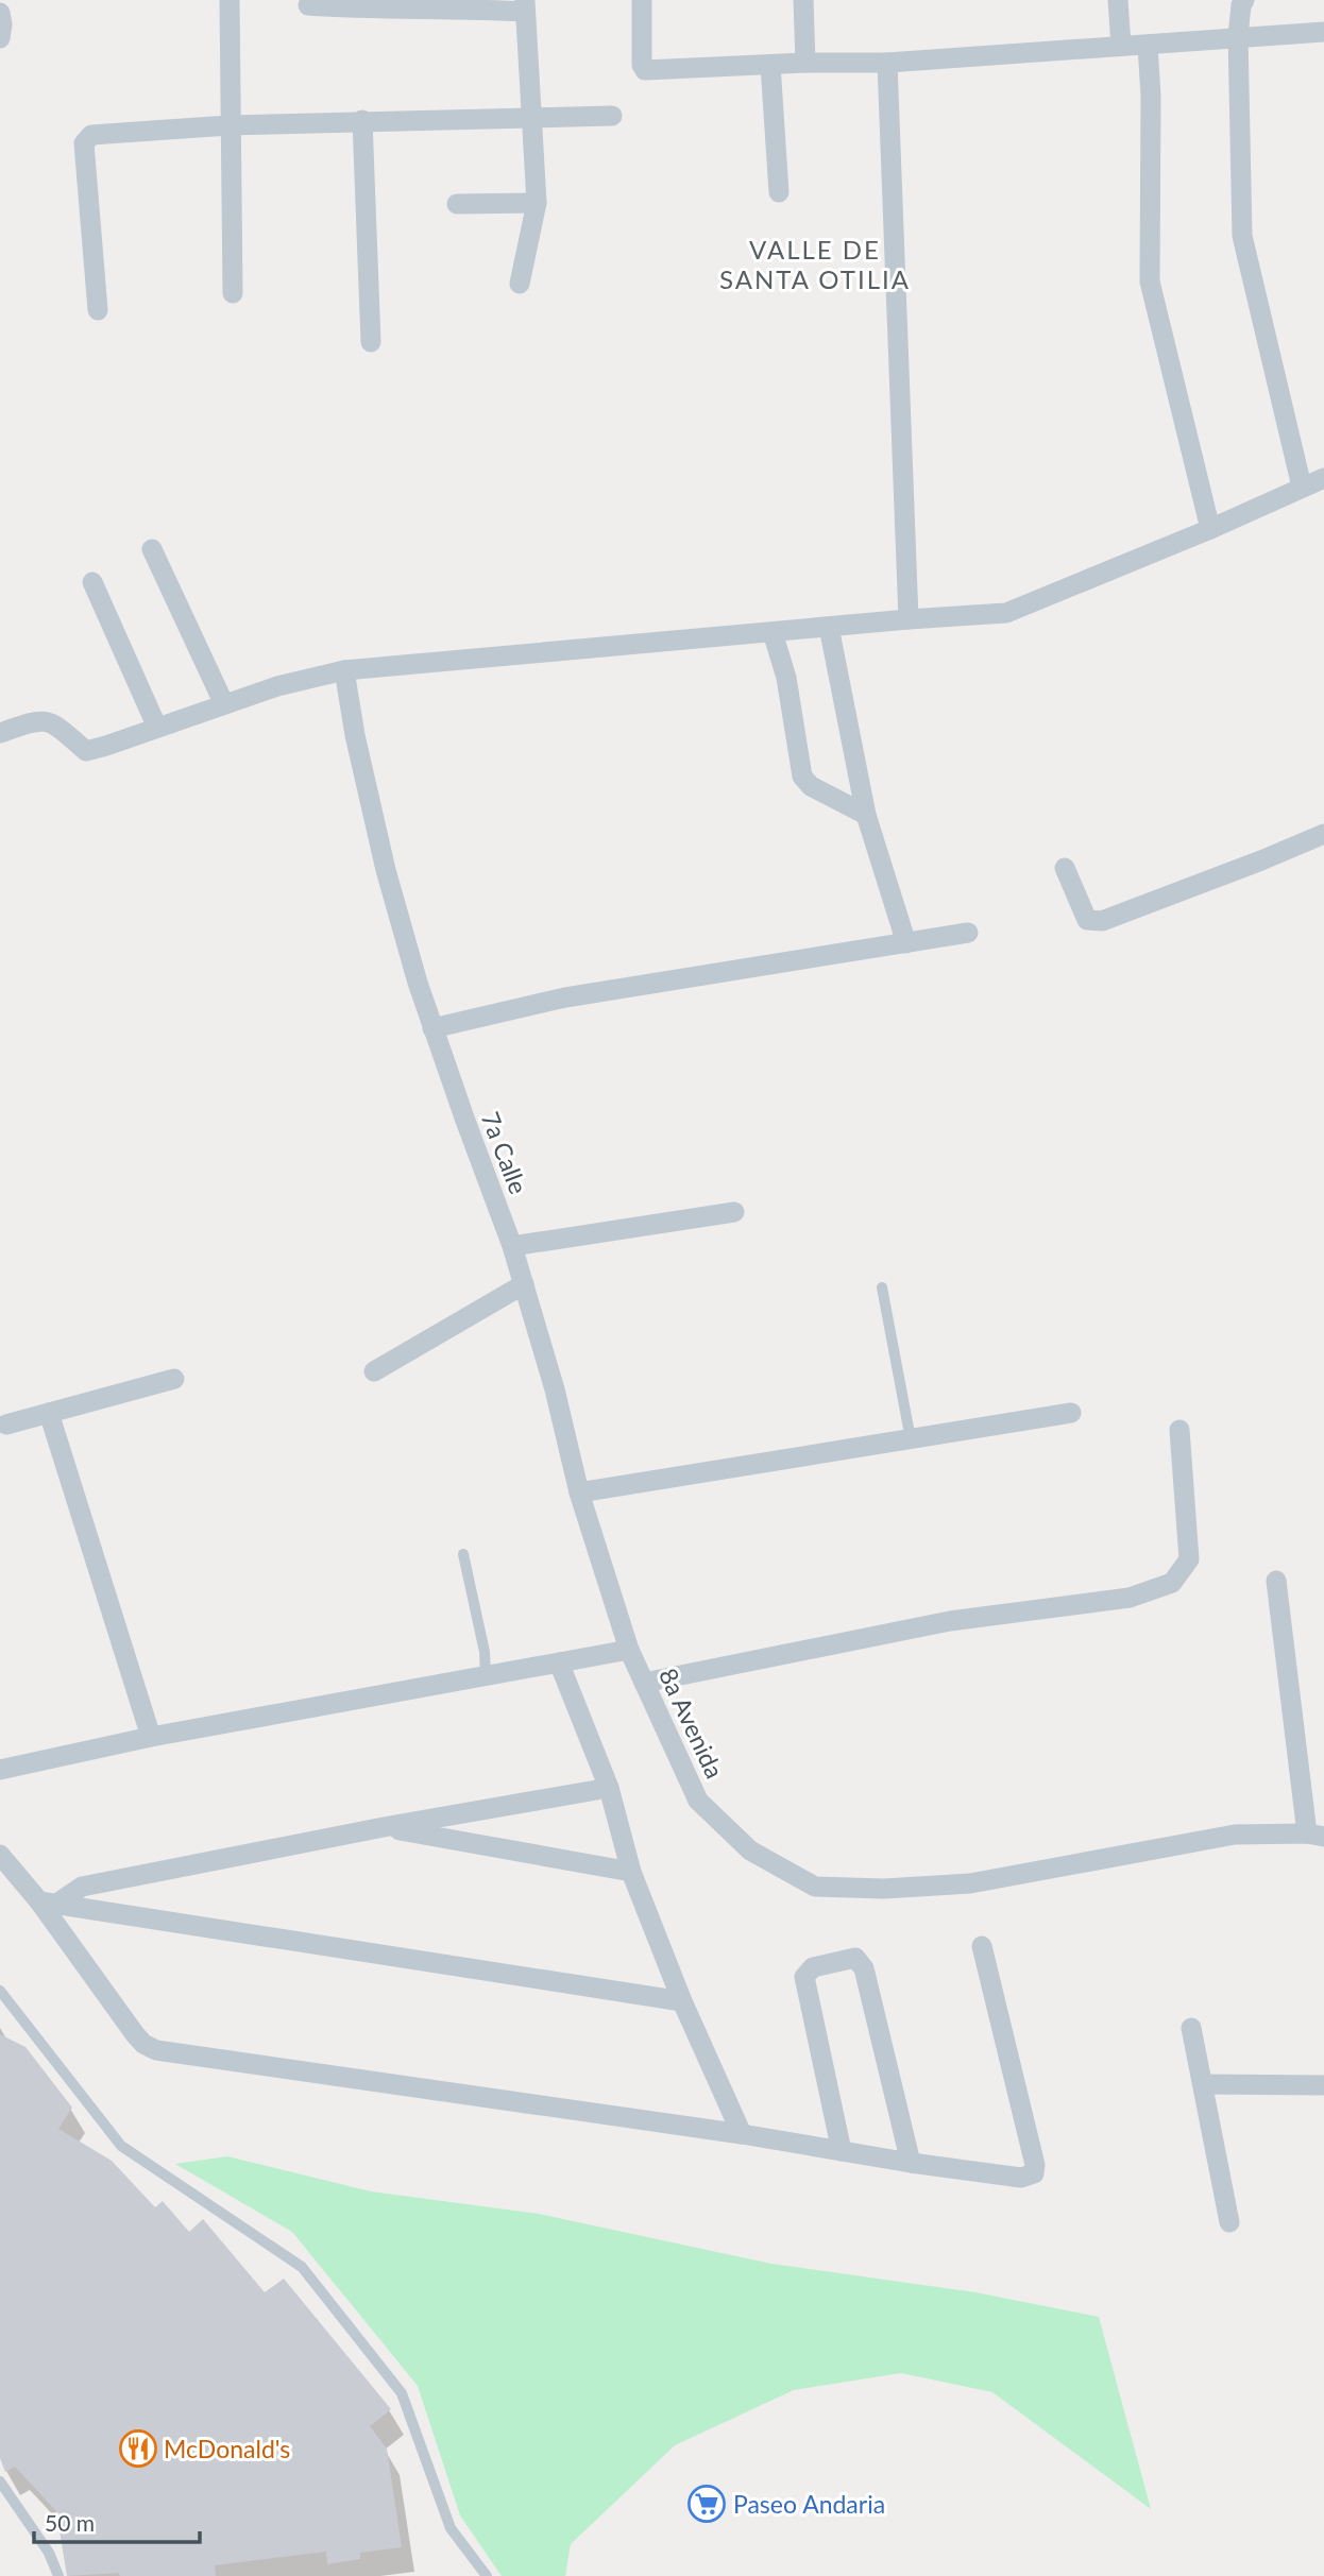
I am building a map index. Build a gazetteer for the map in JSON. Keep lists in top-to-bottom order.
{
  "streets": {
    "street": ["7a Calle", "8a Avenida"]
  },
  "crossings": [
    ["7a Calle", "8a Avenida"]
  ],
  "districts": ["VALLE DE SANTA OTILIA"],
  "places": {
    "restaurant": ["McDonald's"],
    "supermarket": ["Paseo Andaria"]
  },
  "scale_bar": "50 m"
}
